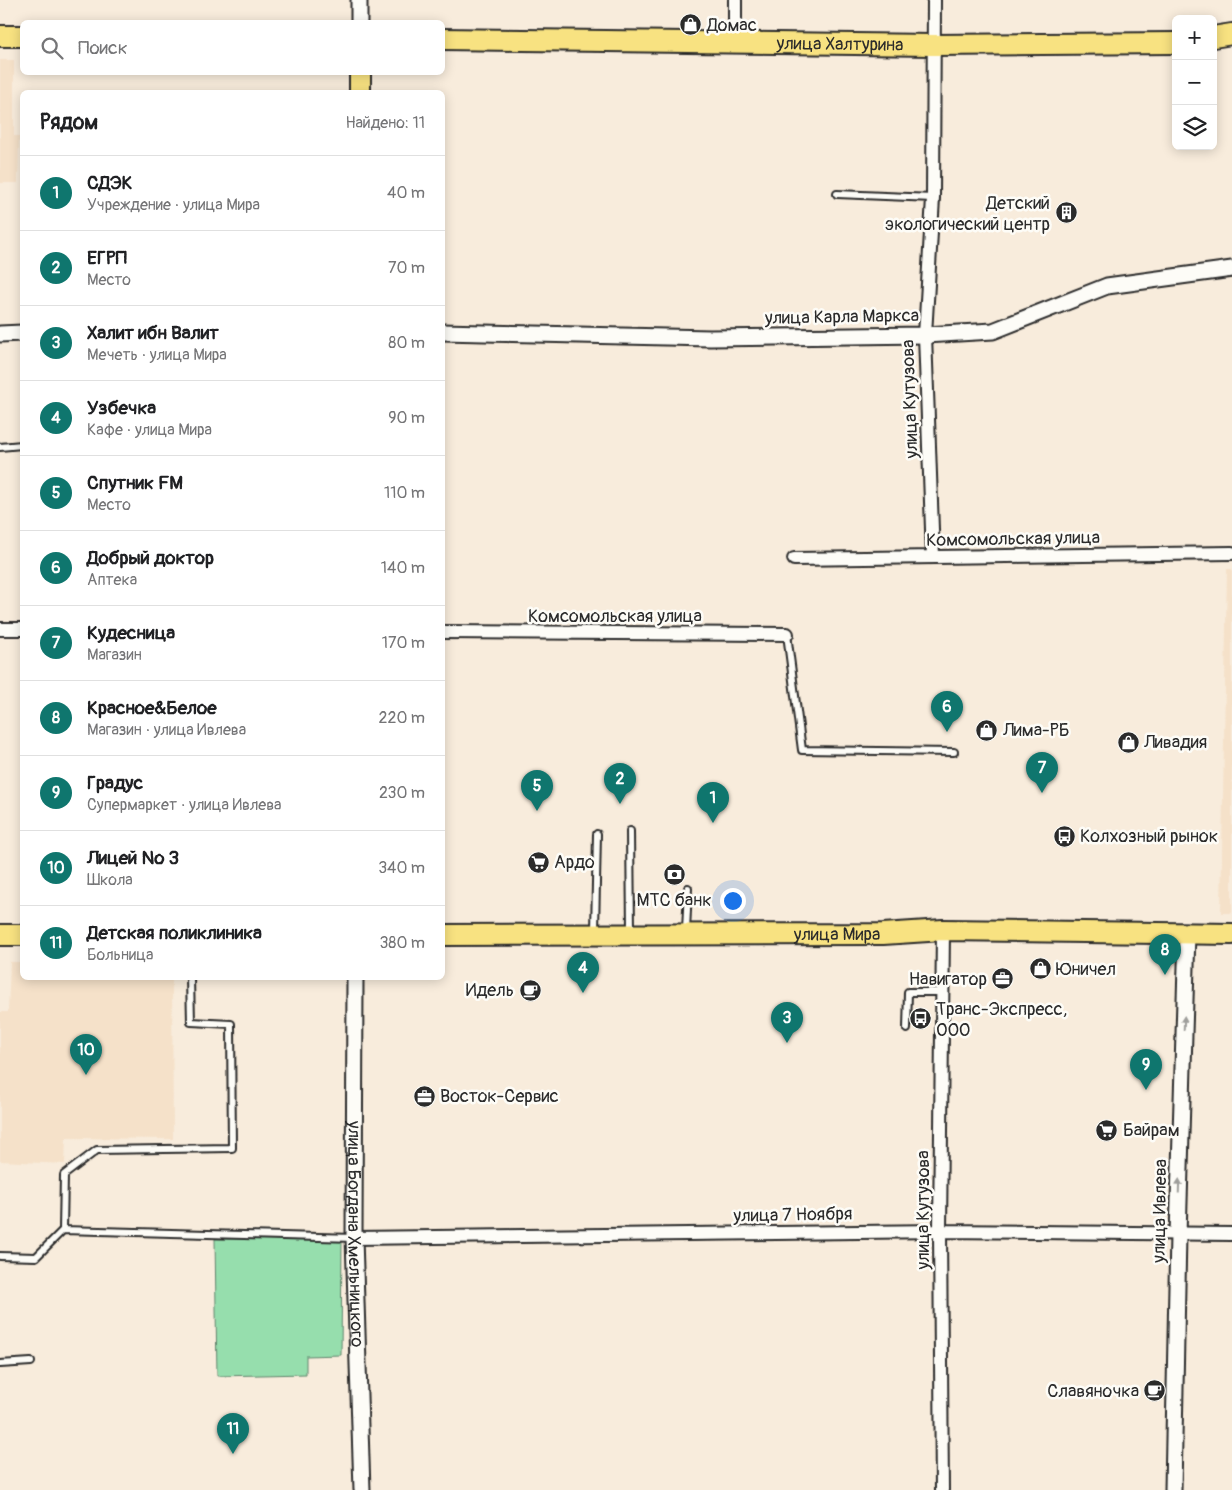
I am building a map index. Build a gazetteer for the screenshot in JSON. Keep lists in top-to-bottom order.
{
  "streets": {
    "main road": ["улица Халтурина", "улица Мира"],
    "street": [
      "улица Карла Маркса",
      "улица Кутузова",
      "Комсомольская улица",
      "улица Ивлева",
      "улица 7 Ноября",
      "улица Богдана Хмельницкого"
    ]
  },
  "crossings": [
    ["улица Халтурина", "улица Кутузова"],
    ["улица Карла Маркса", "улица Кутузова"],
    ["улица Кутузова", "Комсомольская улица"],
    ["улица Кутузова", "улица Мира"],
    ["улица Кутузова", "улица 7 Ноября"],
    ["улица Мира", "улица Ивлева"],
    ["улица Ивлева", "улица 7 Ноября"],
    ["улица 7 Ноября", "улица Богдана Хмельницкого"]
  ],
  "one_way": ["улица Ивлева"],
  "places": {
    "shop": [
      "Домас",
      "Лима-РБ",
      "Ливадия",
      "Юничел"
    ],
    "building": ["Детский экологический центр"],
    "bus stop": ["Колхозный рынок", "Транс-Экспресс, ООО"],
    "supermarket": ["Ардо", "Байрам"],
    "bank": ["МТС банк"],
    "office": ["Навигатор", "Восток-Сервис"],
    "cafe": ["Идель", "Славяночка"]
  },
  "page": {
    "map_buttons": ["+", "−"],
    "search": "Поиск",
    "heading": ["Рядом", "Найдено: 11"],
    "list": [
      {
        "mark": "1",
        "name": "СДЭК",
        "note": "Учреждение · улица Мира",
        "value": "40 m"
      },
      {
        "mark": "2",
        "name": "ЕГРП",
        "note": "Место",
        "value": "70 m"
      },
      {
        "mark": "3",
        "name": "Халит ибн Валит",
        "note": "Мечеть · улица Мира",
        "value": "80 m"
      },
      {
        "mark": "4",
        "name": "Узбечка",
        "note": "Кафе · улица Мира",
        "value": "90 m"
      },
      {
        "mark": "5",
        "name": "Спутник FM",
        "note": "Место",
        "value": "110 m"
      },
      {
        "mark": "6",
        "name": "Добрый доктор",
        "note": "Аптека",
        "value": "140 m"
      },
      {
        "mark": "7",
        "name": "Кудесница",
        "note": "Магазин",
        "value": "170 m"
      },
      {
        "mark": "8",
        "name": "Красное&Белое",
        "note": "Магазин · улица Ивлева",
        "value": "220 m"
      },
      {
        "mark": "9",
        "name": "Градус",
        "note": "Супермаркет · улица Ивлева",
        "value": "230 m"
      },
      {
        "mark": "10",
        "name": "Лицей № 3",
        "note": "Школа",
        "value": "340 m"
      },
      {
        "mark": "11",
        "name": "Детская поликлиника",
        "note": "Больница",
        "value": "380 m"
      }
    ],
    "pins": [
      "6",
      "7",
      "2",
      "5",
      "1",
      "8",
      "4",
      "3",
      "10",
      "9",
      "11"
    ]
  }
}
